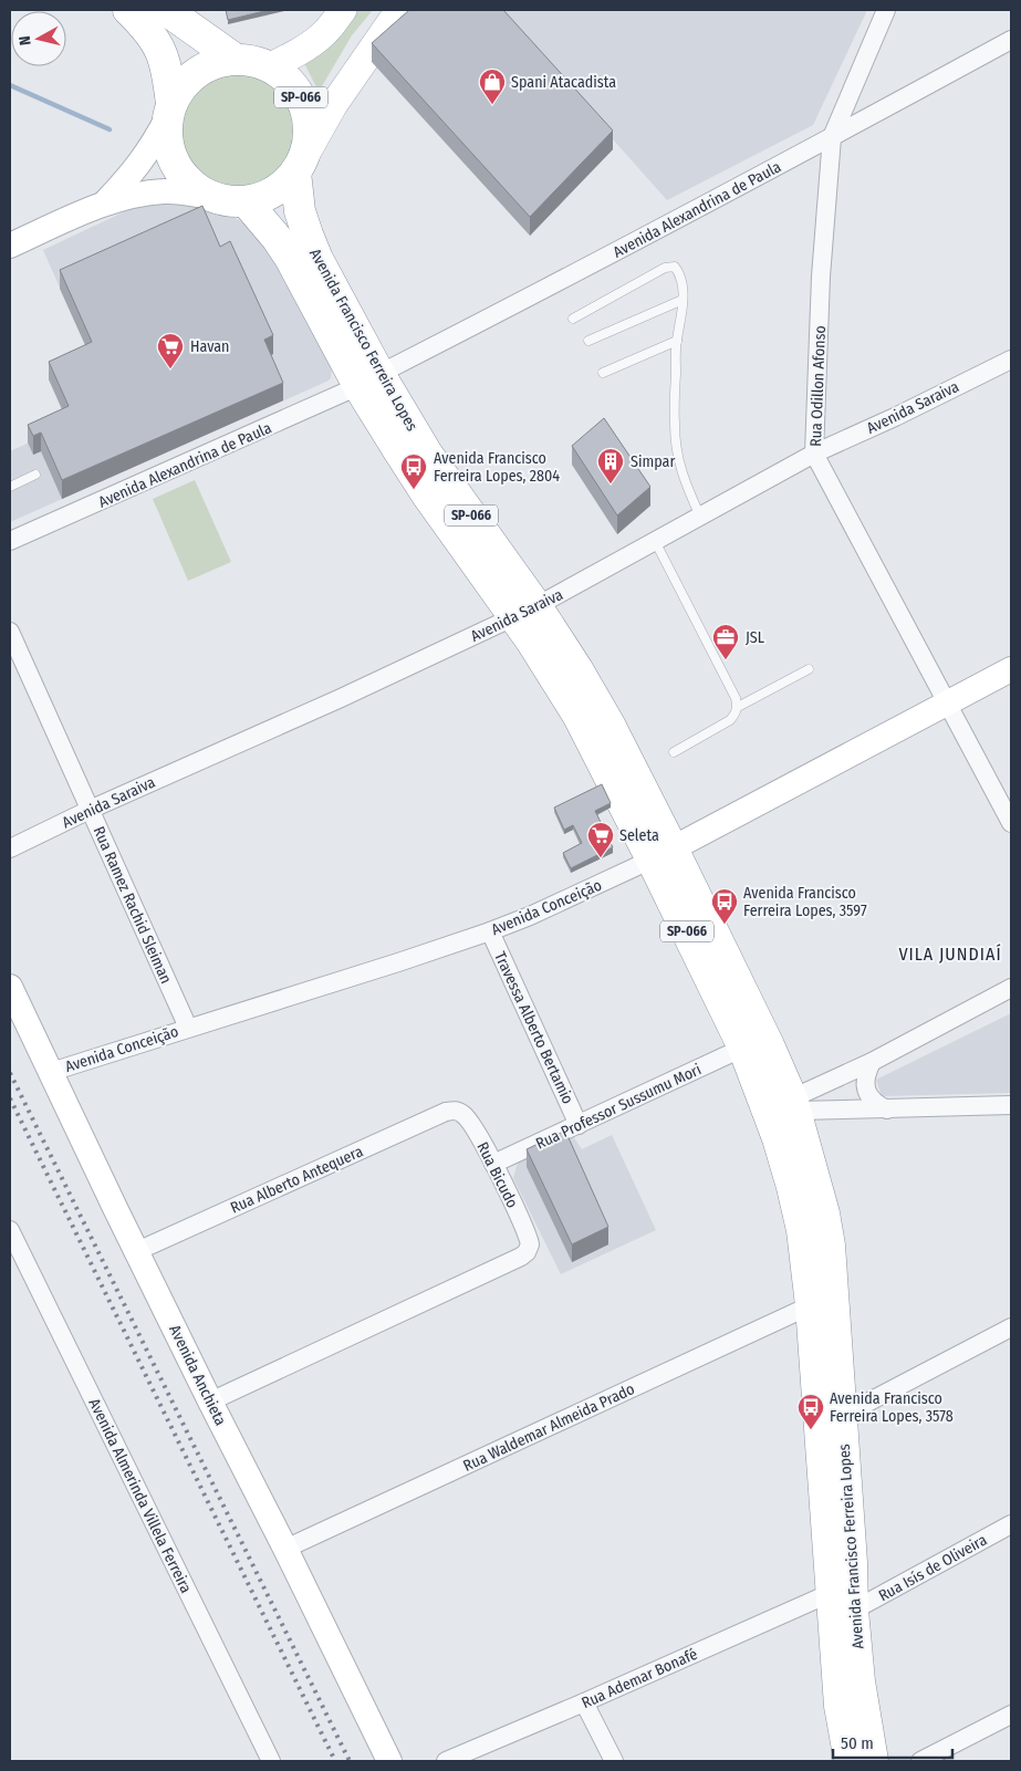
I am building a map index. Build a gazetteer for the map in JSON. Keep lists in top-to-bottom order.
{
  "streets": {
    "highway": ["SP-066", "Avenida Francisco Ferreira Lopes"],
    "main road": ["Avenida Conceição", "Avenida Anchieta"],
    "street": [
      "Avenida Alexandrina de Paula",
      "Rua Odillon Afonso",
      "Avenida Saraiva",
      "Rua Ramez Rachid Sleiman",
      "Travessa Alberto Bertamio",
      "Rua Professor Sussumu Mori",
      "Rua Bicudo",
      "Rua Alberto Antequera",
      "Rua Waldemar Almeida Prado",
      "Avenida Almerinda Villela Ferreira",
      "Rua Isís de Oliveira",
      "Rua Ademar Bonafé"
    ]
  },
  "crossings": [
    ["Avenida Alexandrina de Paula", "Avenida Francisco Ferreira Lopes"],
    ["Avenida Alexandrina de Paula", "Rua Odillon Afonso"],
    ["Avenida Francisco Ferreira Lopes", "Avenida Saraiva"],
    ["Avenida Francisco Ferreira Lopes", "Avenida Conceição"],
    ["Avenida Francisco Ferreira Lopes", "Rua Professor Sussumu Mori"],
    ["Avenida Francisco Ferreira Lopes", "Rua Waldemar Almeida Prado"],
    ["Avenida Francisco Ferreira Lopes", "Rua Isís de Oliveira"],
    ["Avenida Francisco Ferreira Lopes", "Rua Ademar Bonafé"],
    ["Rua Odillon Afonso", "Avenida Saraiva"],
    ["Rua Odillon Afonso", "Avenida Conceição"],
    ["Avenida Saraiva", "Rua Ramez Rachid Sleiman"],
    ["Rua Ramez Rachid Sleiman", "Avenida Conceição"],
    ["Avenida Conceição", "Travessa Alberto Bertamio"],
    ["Avenida Conceição", "Avenida Anchieta"],
    ["Travessa Alberto Bertamio", "Rua Professor Sussumu Mori"],
    ["Rua Professor Sussumu Mori", "Rua Bicudo"],
    ["Rua Bicudo", "Rua Alberto Antequera"],
    ["Rua Bicudo", "Avenida Anchieta"],
    ["Rua Alberto Antequera", "Avenida Anchieta"],
    ["Avenida Anchieta", "Rua Waldemar Almeida Prado"],
    ["Rua Isís de Oliveira", "Rua Ademar Bonafé"]
  ],
  "districts": ["VILA JUNDIAÍ"],
  "places": {
    "shop": ["Spani Atacadista"],
    "supermarket": ["Havan", "Seleta"],
    "building": ["Simpar"],
    "bus stop": ["Avenida Francisco Ferreira Lopes, 2804", "Avenida Francisco Ferreira Lopes, 3597", "Avenida Francisco Ferreira Lopes, 3578"],
    "office": ["JSL"]
  },
  "scale_bar": "50 m",
  "north": "left"
}
